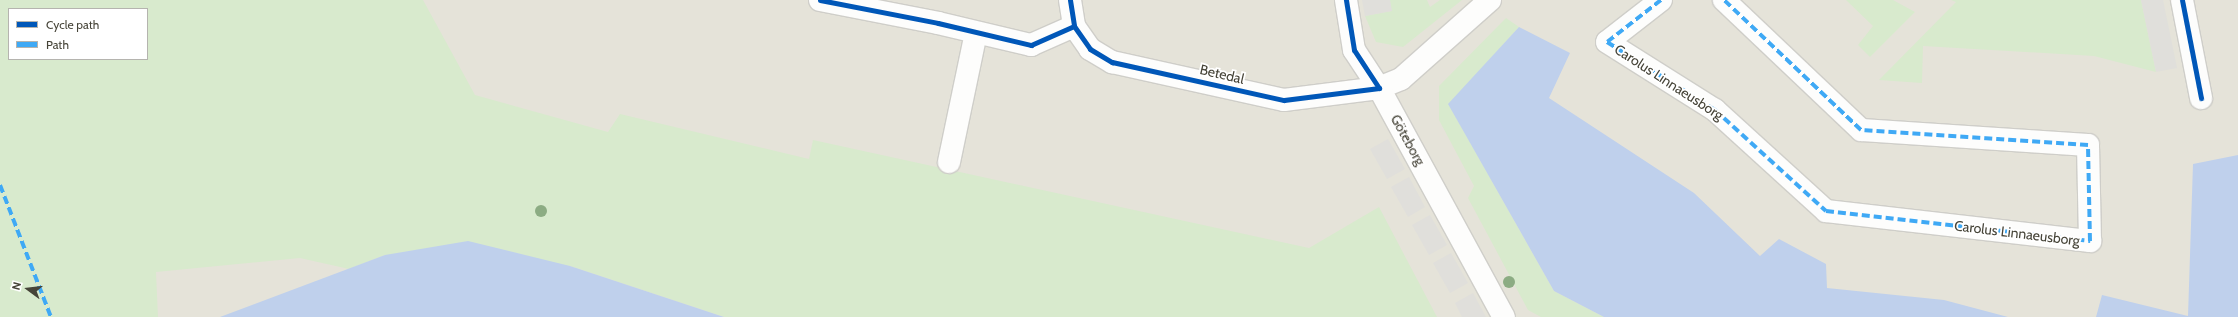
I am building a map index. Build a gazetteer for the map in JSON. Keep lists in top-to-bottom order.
{
  "streets": {
    "street": ["Betedal", "Carolus Linnaeusborg", "Göteborg"]
  },
  "crossings": [
    ["Betedal", "Göteborg"]
  ],
  "legend": ["Cycle path", "Path"],
  "north": "left"
}
